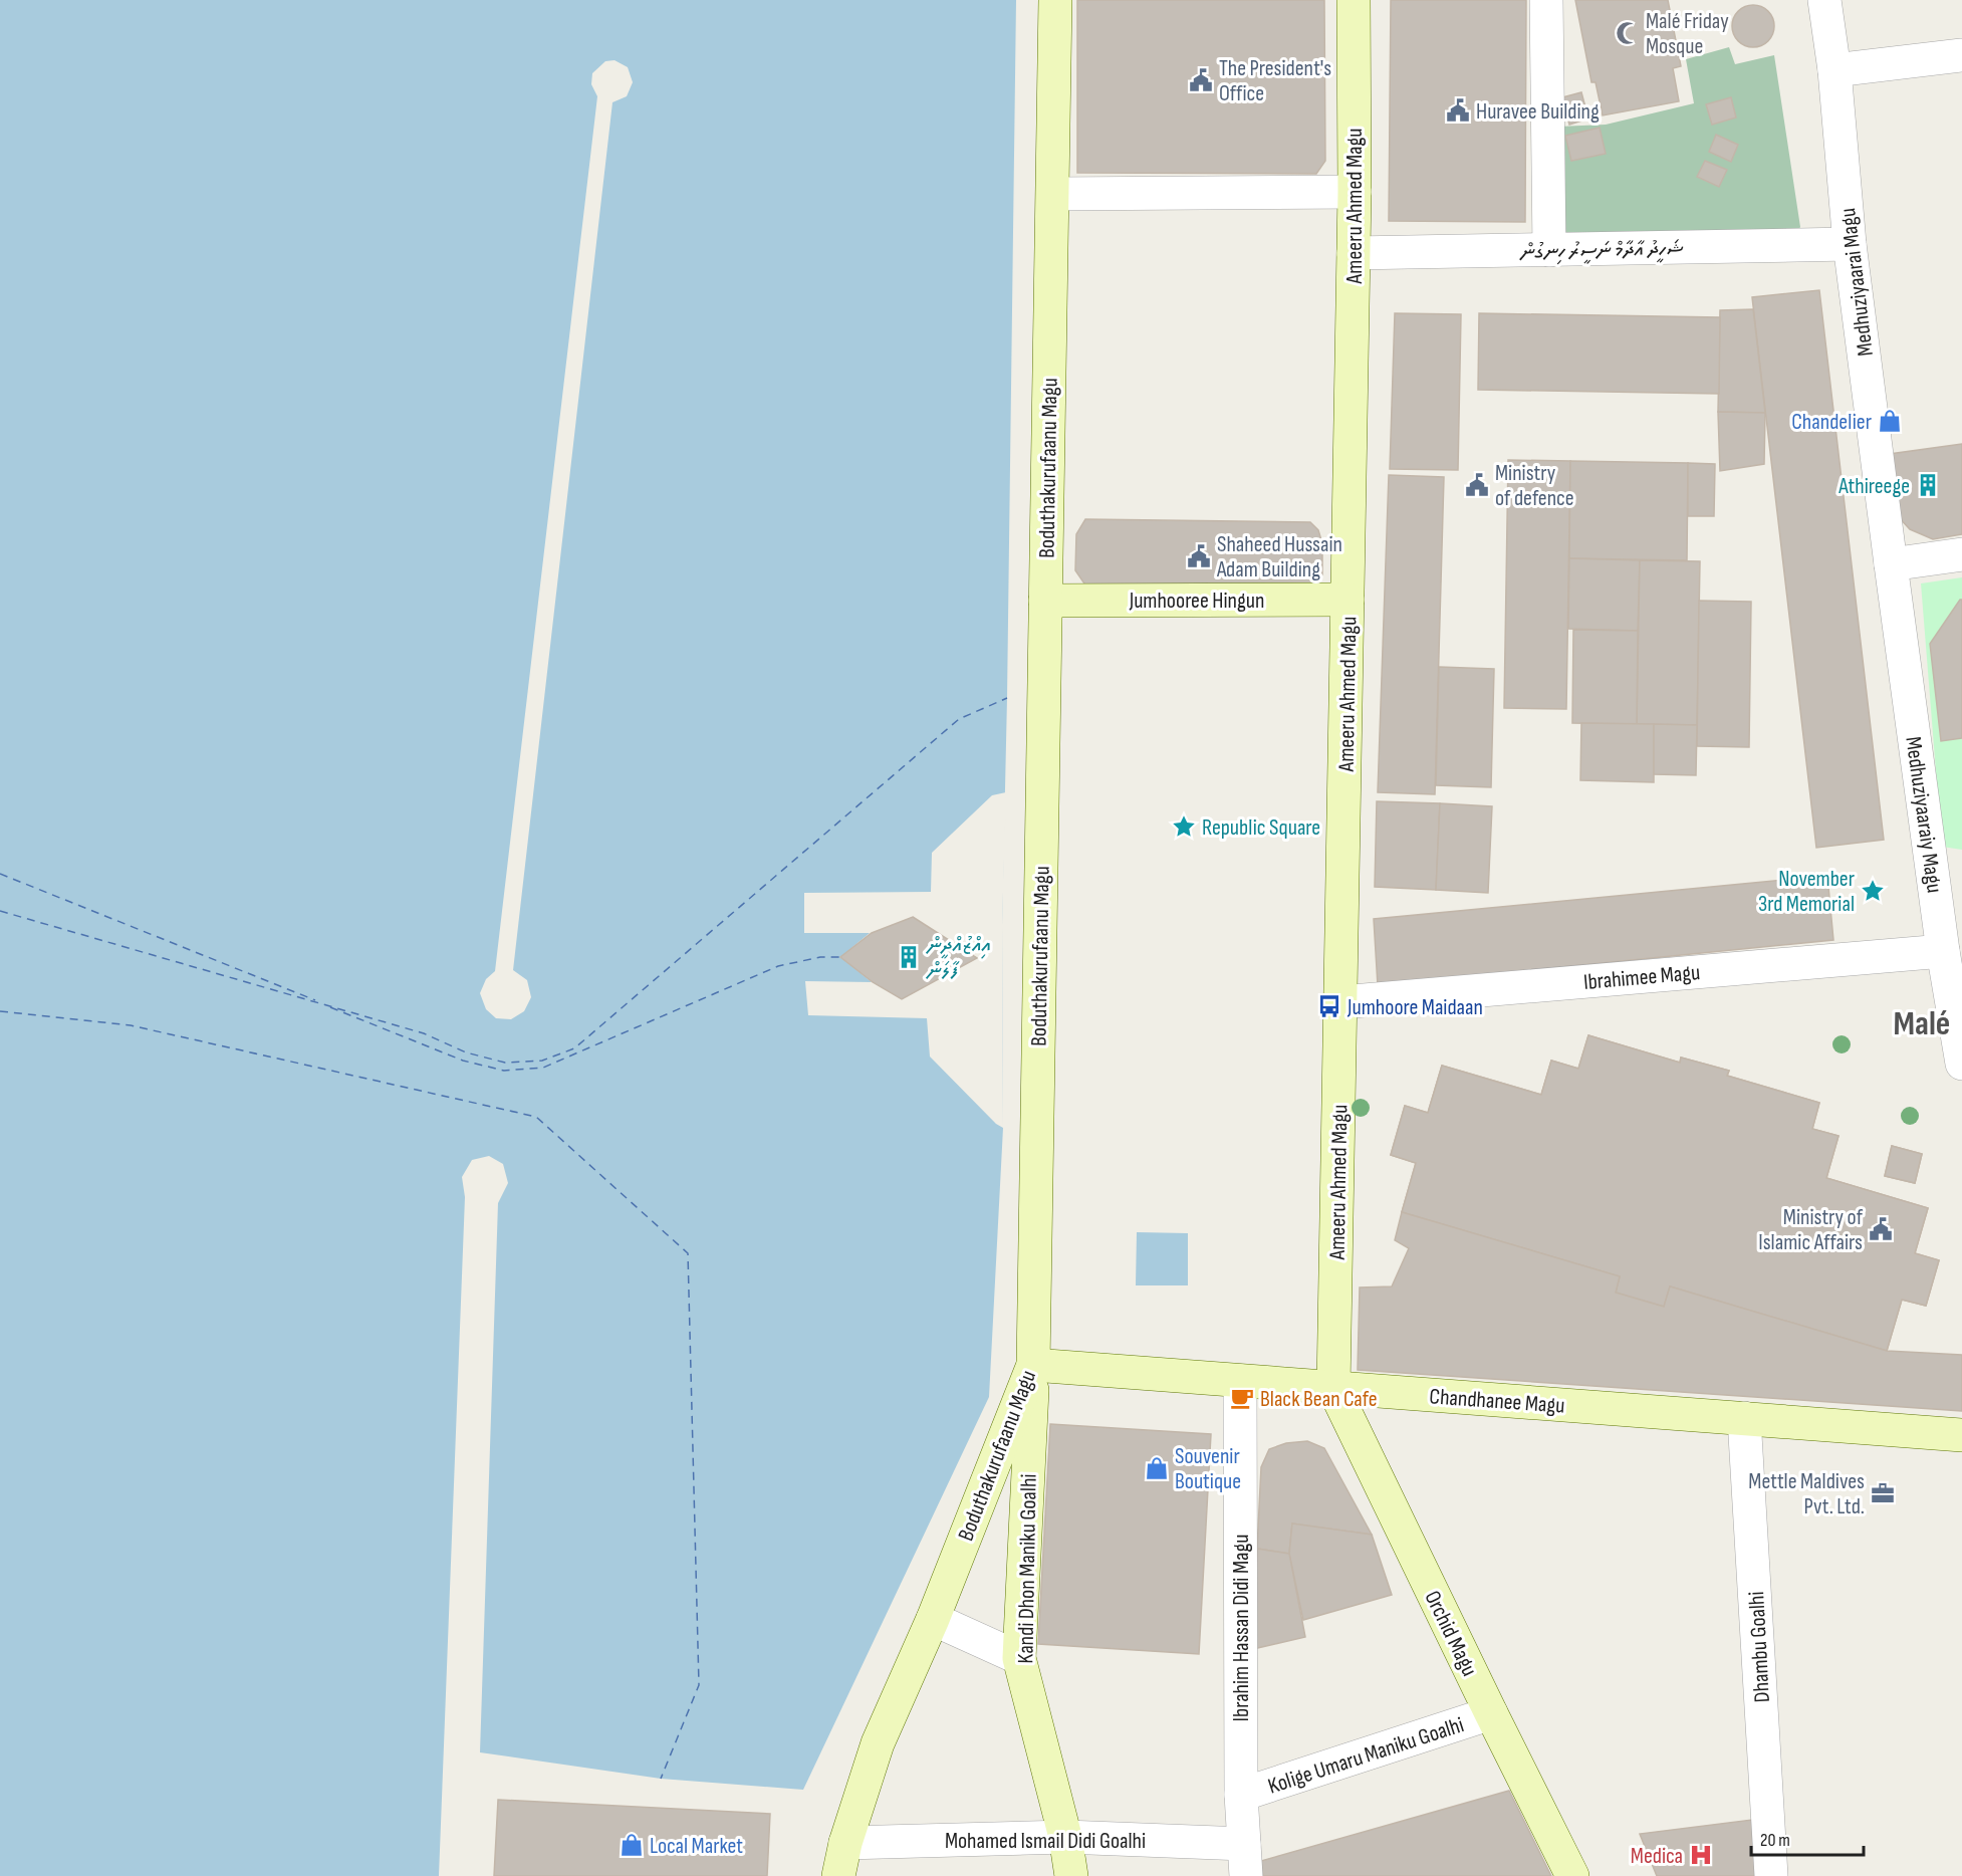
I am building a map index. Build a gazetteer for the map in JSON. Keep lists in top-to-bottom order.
{
  "streets": {
    "street": [
      "Ameeru Ahmed Magu",
      "ޝަހީދު އާދާމް ނަސީރު ހިނގުން",
      "Medhuziyaarai Magu",
      "Boduthakurufaanu Magu",
      "Jumhooree Hingun",
      "Medhuziyaaraiy Magu",
      "Ibrahimee Magu",
      "Chandhanee Magu",
      "Kandi Dhon Maniku Goalhi",
      "Ibrahim Hassan Didi Magu",
      "Orchid Magu",
      "Dhambu Goalhi",
      "Kolige Umaru Maniku Goalhi",
      "Mohamed Ismail Didi Goalhi"
    ]
  },
  "crossings": [
    ["Ameeru Ahmed Magu", "ޝަހީދު އާދާމް ނަސީރު ހިނގުން"],
    ["Ameeru Ahmed Magu", "Jumhooree Hingun"],
    ["Ameeru Ahmed Magu", "Ibrahimee Magu"],
    ["Ameeru Ahmed Magu", "Chandhanee Magu"],
    ["Ameeru Ahmed Magu", "Orchid Magu"],
    ["ޝަހީދު އާދާމް ނަސީރު ހިނގުން", "Medhuziyaarai Magu"],
    ["Medhuziyaarai Magu", "Medhuziyaaraiy Magu"],
    ["Boduthakurufaanu Magu", "Jumhooree Hingun"],
    ["Boduthakurufaanu Magu", "Chandhanee Magu"],
    ["Boduthakurufaanu Magu", "Kandi Dhon Maniku Goalhi"],
    ["Boduthakurufaanu Magu", "Mohamed Ismail Didi Goalhi"],
    ["Medhuziyaaraiy Magu", "Ibrahimee Magu"],
    ["Chandhanee Magu", "Kandi Dhon Maniku Goalhi"],
    ["Chandhanee Magu", "Ibrahim Hassan Didi Magu"],
    ["Chandhanee Magu", "Orchid Magu"],
    ["Chandhanee Magu", "Dhambu Goalhi"],
    ["Kandi Dhon Maniku Goalhi", "Mohamed Ismail Didi Goalhi"],
    ["Ibrahim Hassan Didi Magu", "Kolige Umaru Maniku Goalhi"],
    ["Ibrahim Hassan Didi Magu", "Mohamed Ismail Didi Goalhi"],
    ["Orchid Magu", "Kolige Umaru Maniku Goalhi"]
  ],
  "districts": ["Malé"],
  "places": {
    "mosque": ["Malé Friday Mosque"],
    "public building": [
      "The President's Office",
      "Huravee Building",
      "Ministry of defence",
      "Shaheed Hussain Adam Building",
      "Ministry of Islamic Affairs"
    ],
    "shop": ["Chandelier", "Souvenir Boutique", "Local Market"],
    "building": ["Athireege", "އިއްޒުއްދީން ފާލަން"],
    "place": ["Republic Square", "November 3rd Memorial"],
    "bus stop": ["Jumhoore Maidaan"],
    "cafe": ["Black Bean Cafe"],
    "office": ["Mettle Maldives Pvt. Ltd."],
    "hospital": ["Medica"]
  },
  "scale_bar": "20 m"
}
